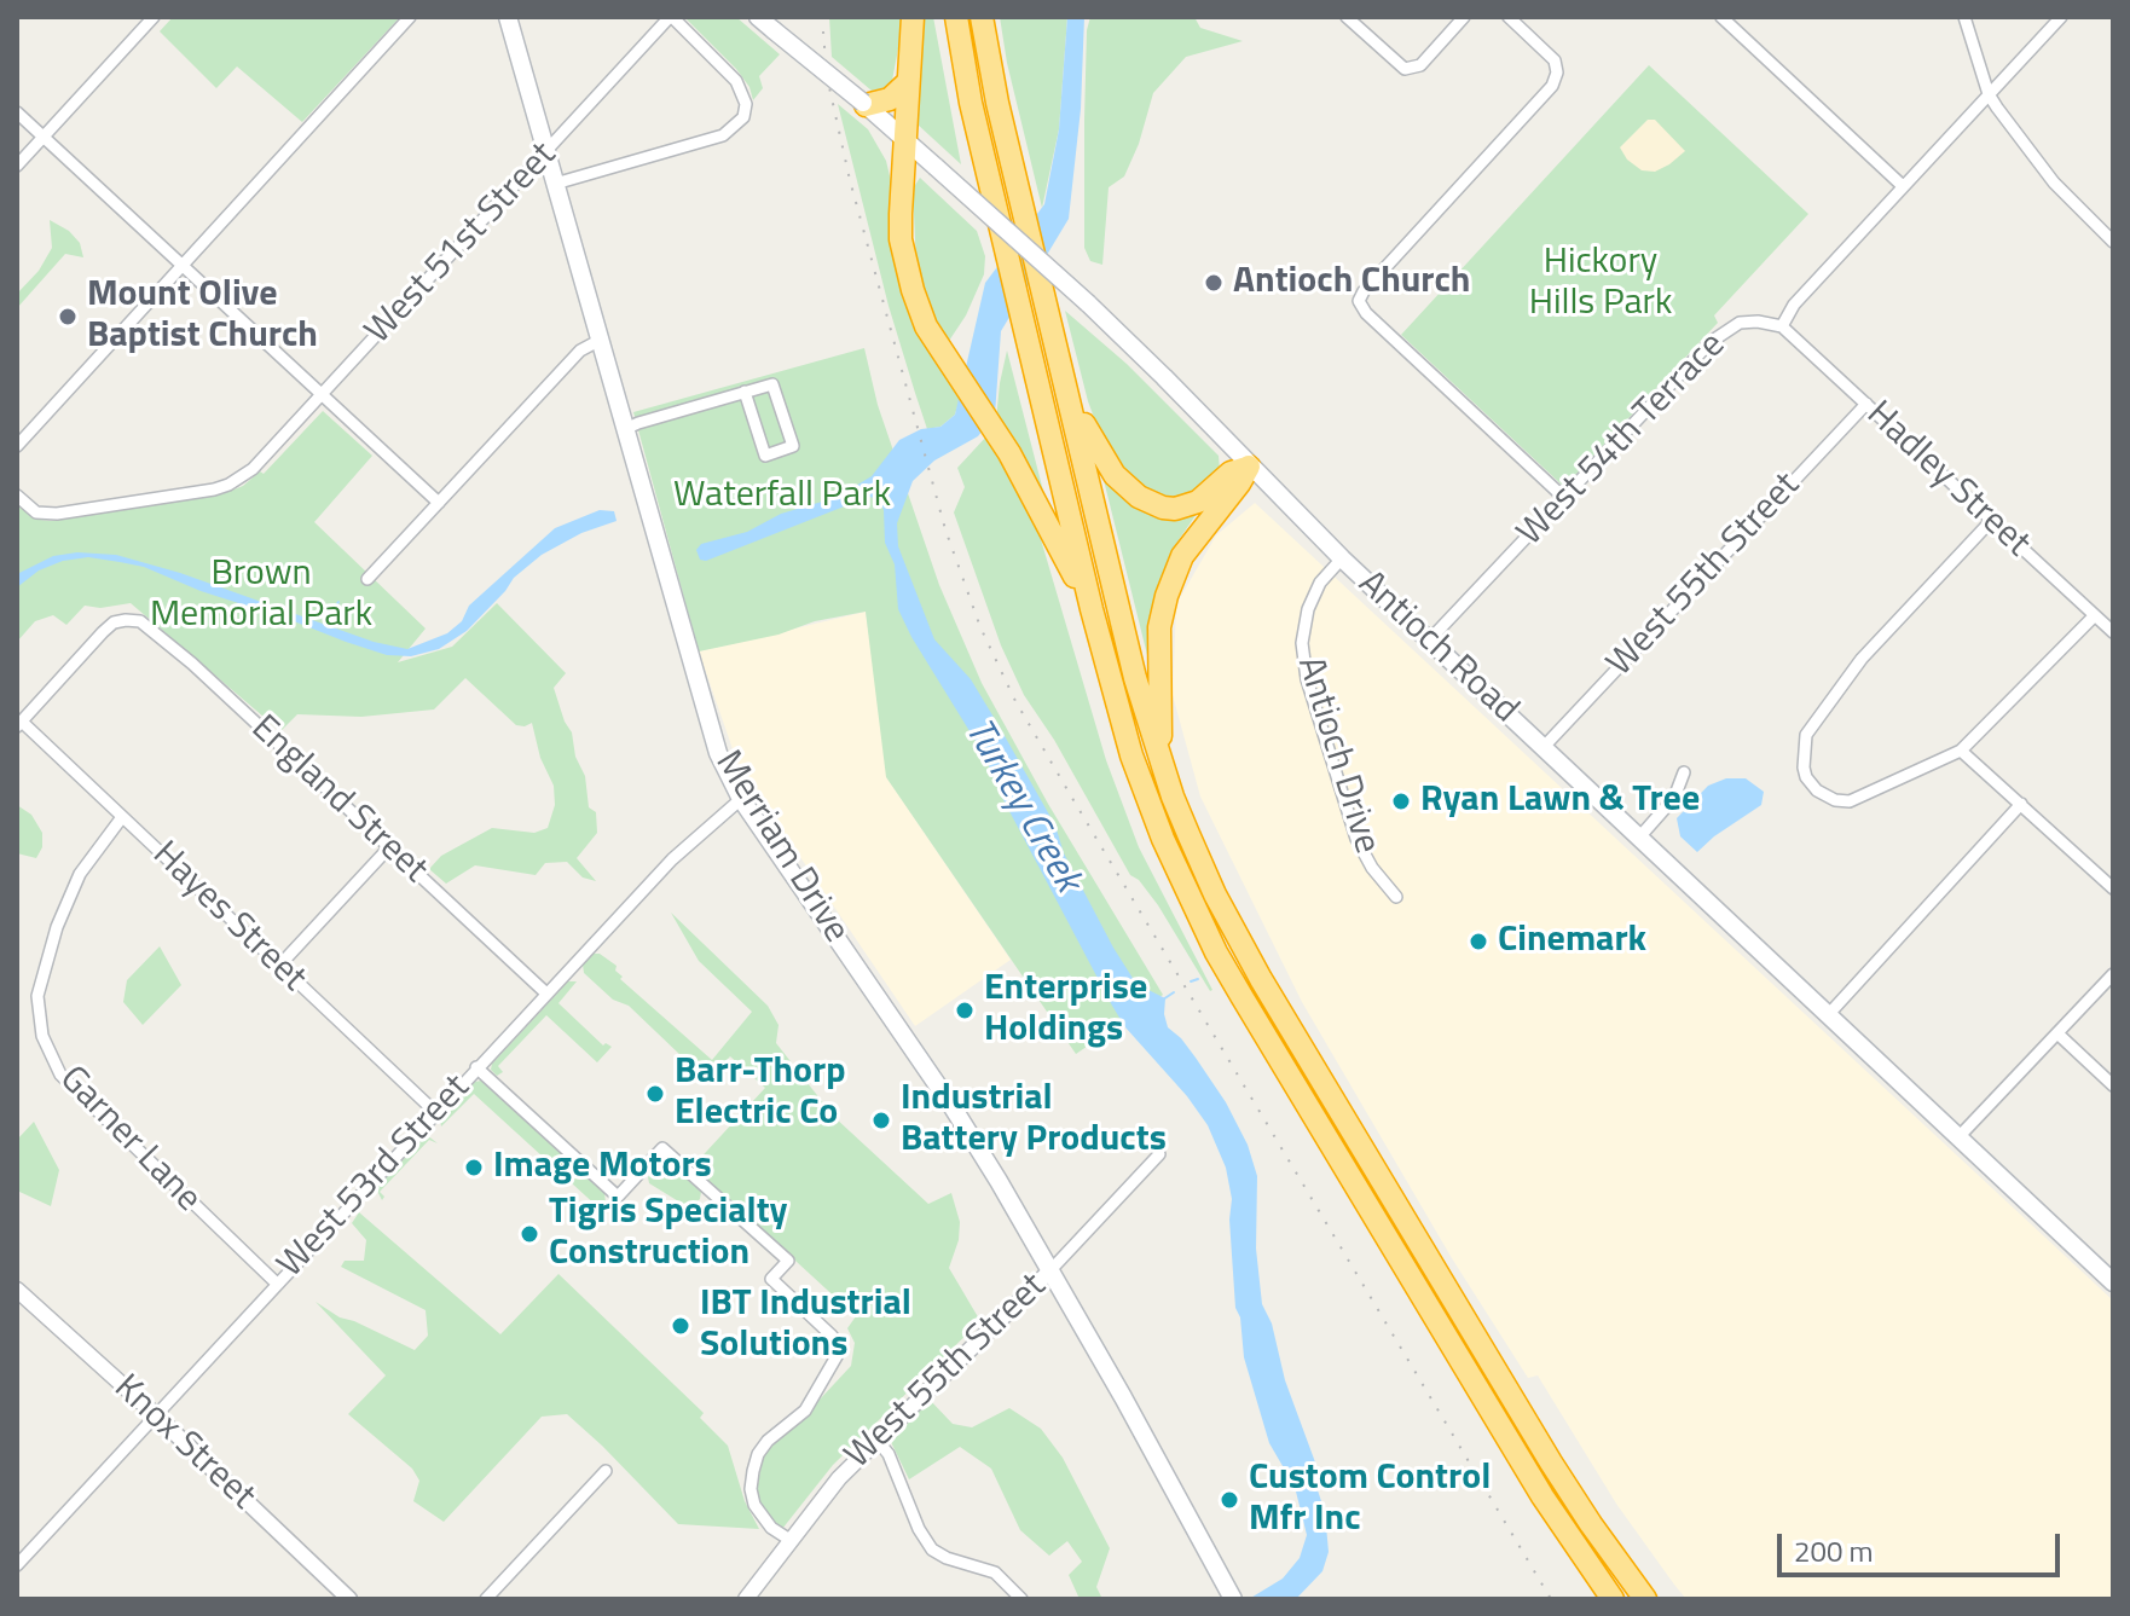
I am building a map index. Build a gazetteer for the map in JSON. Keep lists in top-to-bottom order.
{
  "streets": {
    "main road": ["Antioch Road", "Merriam Drive"],
    "street": [
      "West 51st Street",
      "West 54th Terrace",
      "Hadley Street",
      "West 55th Street",
      "Antioch Drive",
      "England Street",
      "Hayes Street",
      "Garner Lane",
      "West 53rd Street",
      "Knox Street"
    ]
  },
  "crossings": [
    ["West 51st Street", "Merriam Drive"],
    ["West 54th Terrace", "Hadley Street"],
    ["West 54th Terrace", "Antioch Road"],
    ["Hadley Street", "West 55th Street"],
    ["West 55th Street", "Antioch Road"],
    ["West 55th Street", "Merriam Drive"],
    ["Antioch Road", "Antioch Drive"],
    ["England Street", "Hayes Street"],
    ["England Street", "West 53rd Street"],
    ["Merriam Drive", "West 53rd Street"],
    ["Hayes Street", "Garner Lane"],
    ["Hayes Street", "West 53rd Street"],
    ["Garner Lane", "West 53rd Street"],
    ["West 53rd Street", "Knox Street"]
  ],
  "water": ["Turkey Creek"],
  "parks": ["Hickory Hills Park", "Waterfall Park", "Brown Memorial Park"],
  "places": [
    "Antioch Church",
    "Mount Olive Baptist Church",
    "Ryan Lawn & Tree",
    "Cinemark",
    "Enterprise Holdings",
    "Barr-Thorp Electric Co",
    "Industrial Battery Products",
    "Image Motors",
    "Tigris Specialty Construction",
    "IBT Industrial Solutions",
    "Custom Control Mfr Inc"
  ],
  "scale_bar": "200 m"
}
